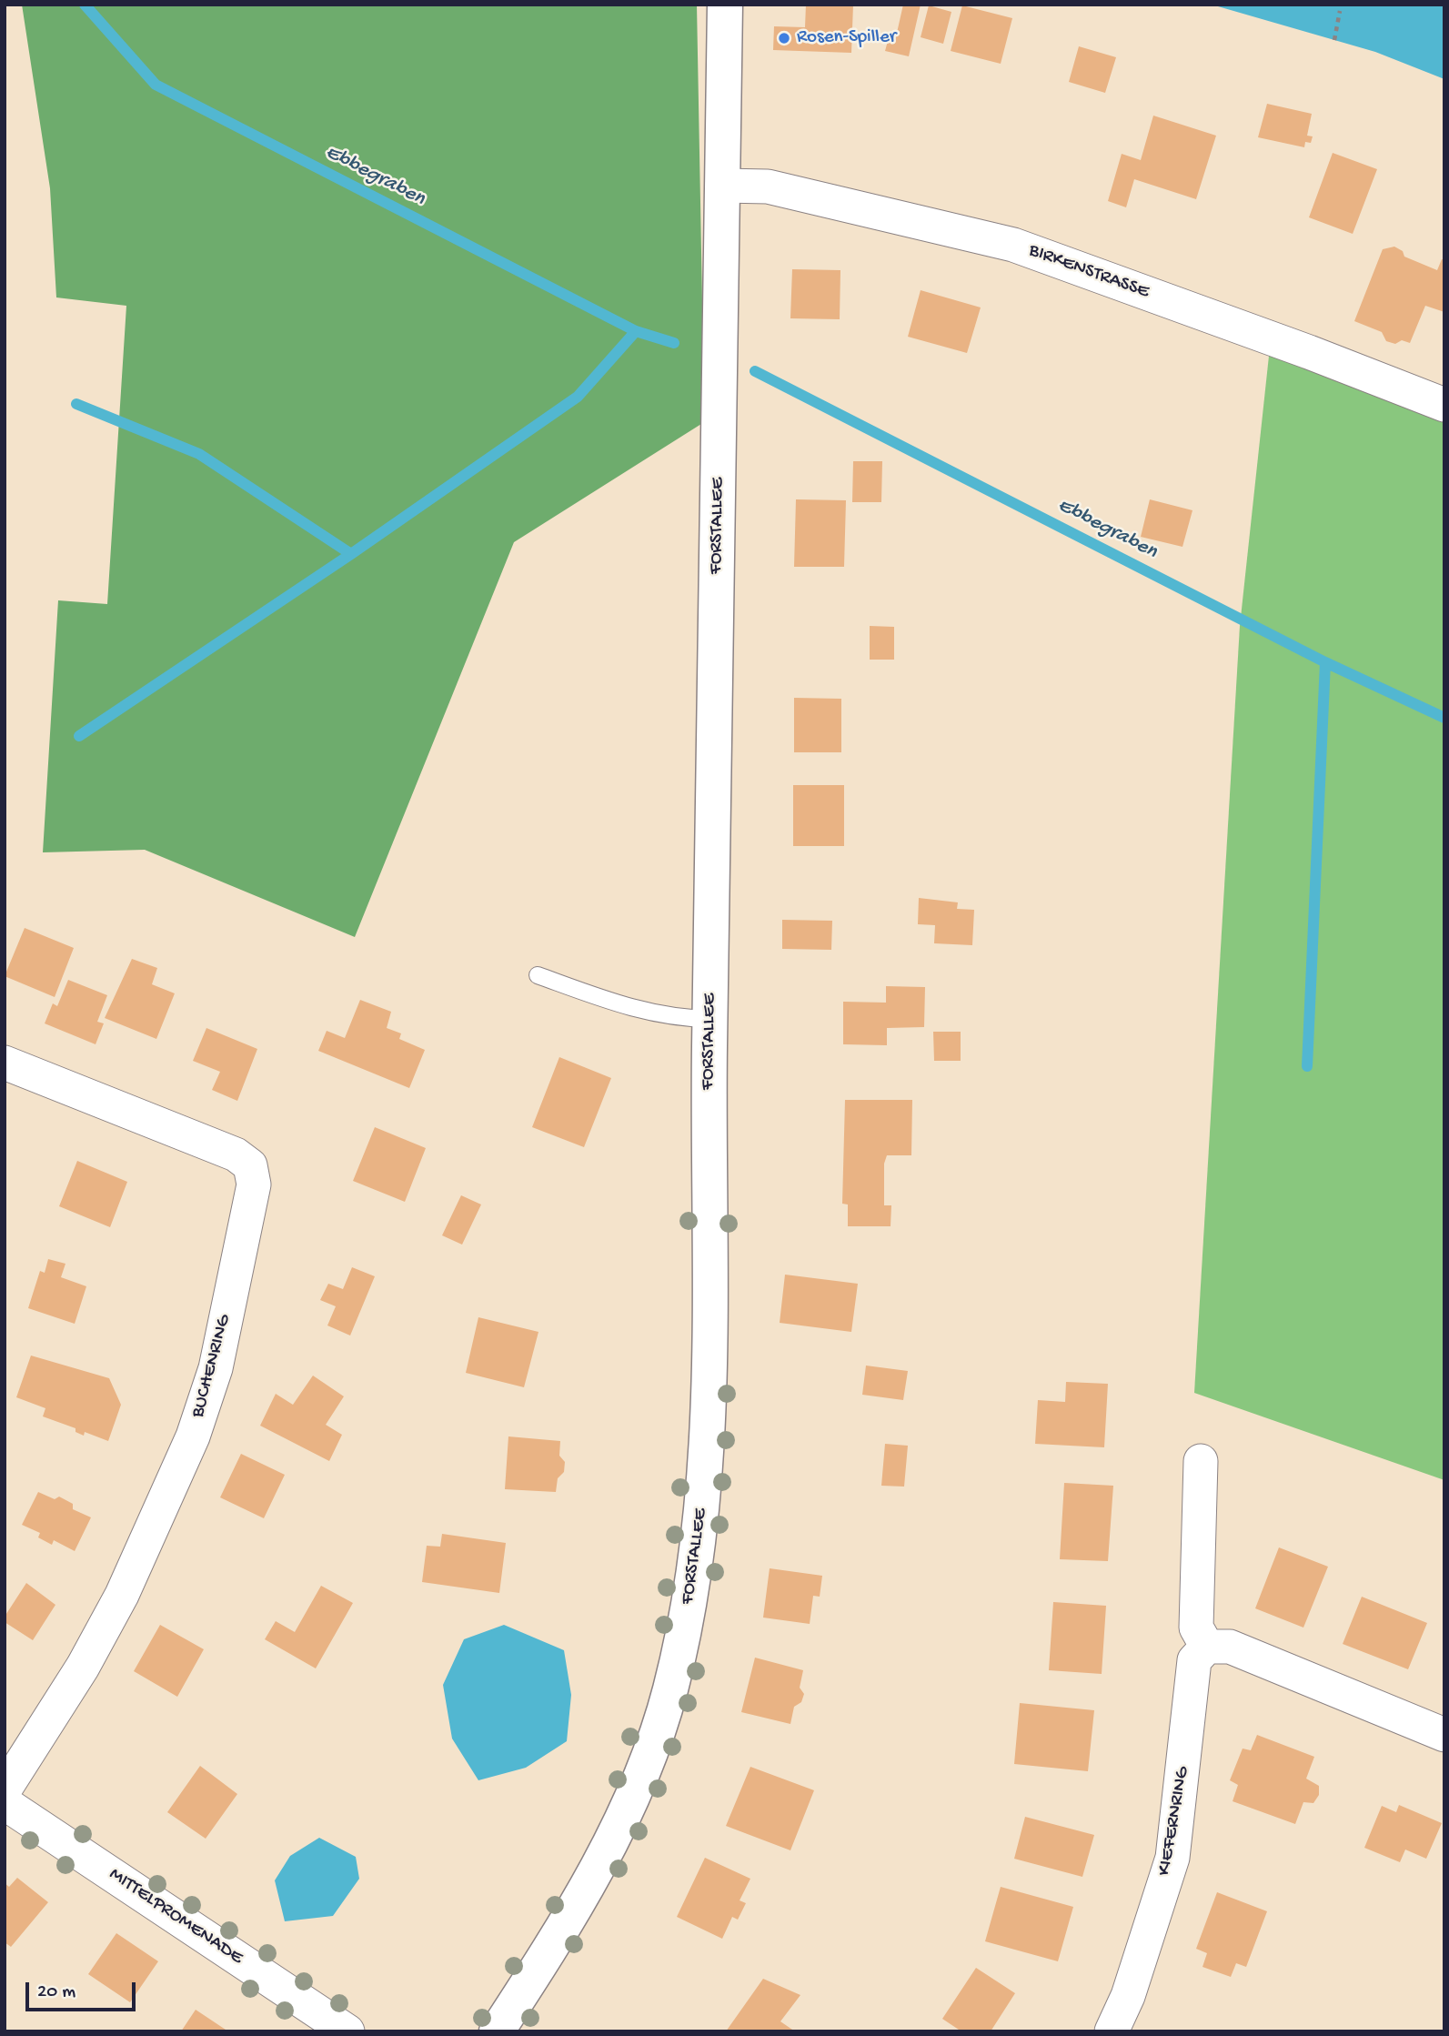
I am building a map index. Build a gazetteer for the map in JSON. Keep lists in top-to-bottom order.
{
  "streets": {
    "street": [
      "BIRKENSTRASSE",
      "FORSTALLEE",
      "BUCHENRING",
      "KIEFERNRING",
      "MITTELPROMENADE"
    ]
  },
  "crossings": [
    ["BIRKENSTRASSE", "FORSTALLEE"]
  ],
  "water": ["Ebbegraben"],
  "places": ["Rosen-Spiller"],
  "scale_bar": "20 m"
}
